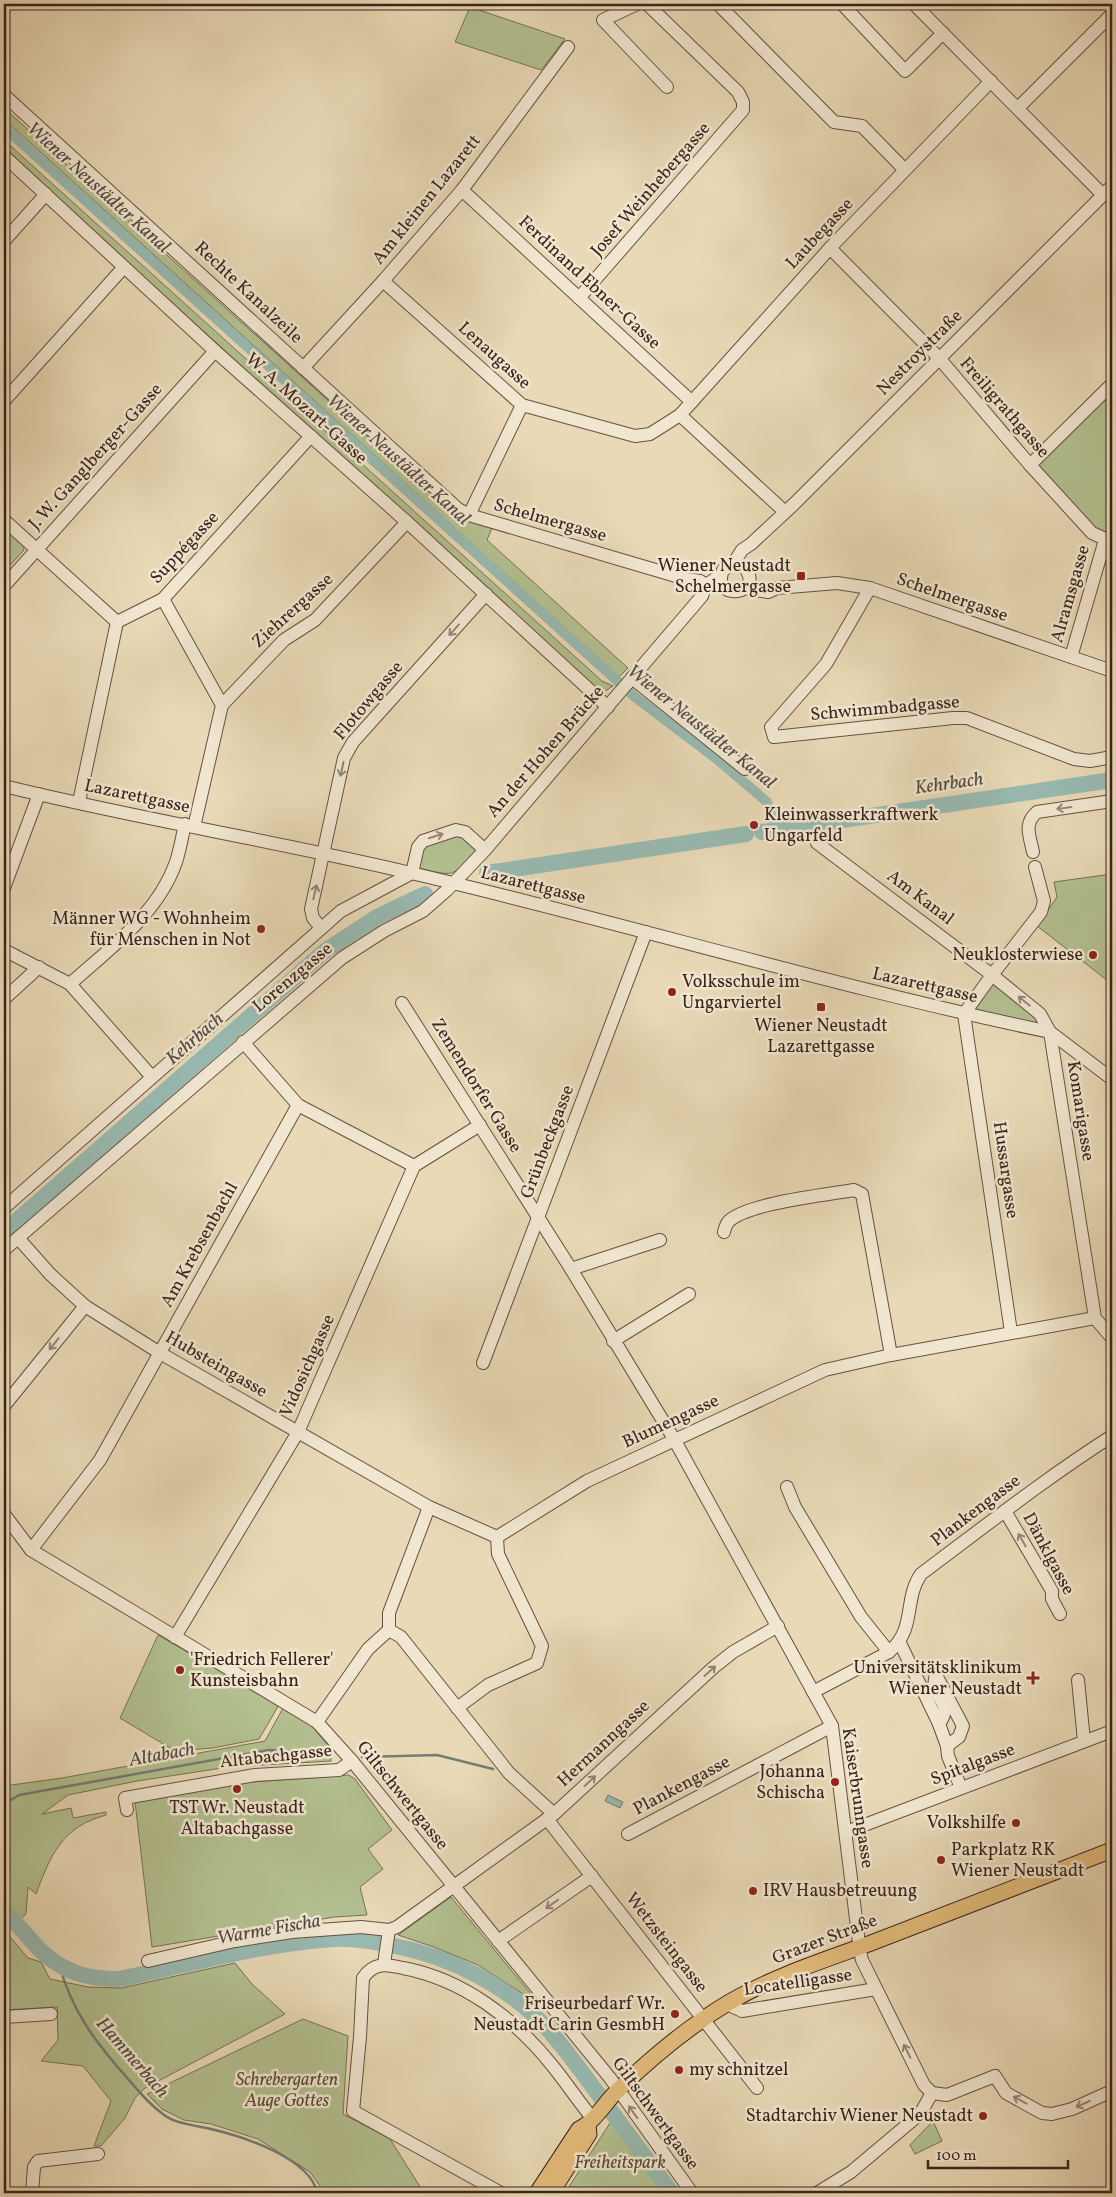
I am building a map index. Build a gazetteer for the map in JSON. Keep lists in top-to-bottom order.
{
  "streets": {
    "main road": ["Grazer Straße"],
    "street": [
      "Josef Weinhebergasse",
      "Am kleinen Lazarett",
      "Laubegasse",
      "Ferdinand Ebner-Gasse",
      "Rechte Kanalzeile",
      "Nestroystraße",
      "Lenaugasse",
      "Freiligrathgasse",
      "W. A. Mozart-Gasse",
      "J. W. Ganglberger-Gasse",
      "Schelmergasse",
      "Suppégasse",
      "Alramsgasse",
      "Ziehrergasse",
      "Flotowgasse",
      "Schwimmbadgasse",
      "An der Hohen Brücke",
      "Lazarettgasse",
      "Am Kanal",
      "Lorenzgasse",
      "Zemendorfer Gasse",
      "Komarigasse",
      "Grünbeckgasse",
      "Hussargasse",
      "Am Krebsenbachl",
      "Hubsteingasse",
      "Vidosichgasse",
      "Blumengasse",
      "Plankengasse",
      "Dänklgasse",
      "Hermanngasse",
      "Altabachgasse",
      "Spitalgasse",
      "Giltschwertgasse",
      "Kaiserbrunngasse",
      "Wetzsteingasse",
      "Locatelligasse"
    ]
  },
  "crossings": [
    ["Josef Weinhebergasse", "Ferdinand Ebner-Gasse"],
    ["Am kleinen Lazarett", "Ferdinand Ebner-Gasse"],
    ["Am kleinen Lazarett", "Rechte Kanalzeile"],
    ["Am kleinen Lazarett", "Lenaugasse"],
    ["Laubegasse", "Ferdinand Ebner-Gasse"],
    ["Laubegasse", "Lenaugasse"],
    ["Laubegasse", "Freiligrathgasse"],
    ["Rechte Kanalzeile", "Schelmergasse"],
    ["Nestroystraße", "Freiligrathgasse"],
    ["Nestroystraße", "Schelmergasse"],
    ["Nestroystraße", "An der Hohen Brücke"],
    ["Freiligrathgasse", "Alramsgasse"],
    ["W. A. Mozart-Gasse", "J. W. Ganglberger-Gasse"],
    ["W. A. Mozart-Gasse", "Suppégasse"],
    ["W. A. Mozart-Gasse", "Ziehrergasse"],
    ["W. A. Mozart-Gasse", "Flotowgasse"],
    ["W. A. Mozart-Gasse", "An der Hohen Brücke"],
    ["Schelmergasse", "Alramsgasse"],
    ["Schelmergasse", "Schwimmbadgasse"],
    ["Schelmergasse", "An der Hohen Brücke"],
    ["Flotowgasse", "Lazarettgasse"],
    ["An der Hohen Brücke", "Lazarettgasse"],
    ["An der Hohen Brücke", "Lorenzgasse"],
    ["Lazarettgasse", "Am Kanal"],
    ["Lazarettgasse", "Lorenzgasse"],
    ["Lazarettgasse", "Komarigasse"],
    ["Lazarettgasse", "Grünbeckgasse"],
    ["Lazarettgasse", "Hussargasse"],
    ["Am Kanal", "Komarigasse"],
    ["Lorenzgasse", "Hubsteingasse"],
    ["Zemendorfer Gasse", "Grünbeckgasse"],
    ["Zemendorfer Gasse", "Blumengasse"],
    ["Zemendorfer Gasse", "Kaiserbrunngasse"],
    ["Komarigasse", "Blumengasse"],
    ["Hussargasse", "Blumengasse"],
    ["Am Krebsenbachl", "Hubsteingasse"],
    ["Am Krebsenbachl", "Giltschwertgasse"],
    ["Hubsteingasse", "Vidosichgasse"],
    ["Hubsteingasse", "Blumengasse"],
    ["Vidosichgasse", "Giltschwertgasse"],
    ["Blumengasse", "Kaiserbrunngasse"],
    ["Plankengasse", "Dänklgasse"],
    ["Plankengasse", "Kaiserbrunngasse"],
    ["Hermanngasse", "Giltschwertgasse"],
    ["Hermanngasse", "Kaiserbrunngasse"],
    ["Hermanngasse", "Wetzsteingasse"],
    ["Altabachgasse", "Giltschwertgasse"],
    ["Spitalgasse", "Kaiserbrunngasse"],
    ["Giltschwertgasse", "Grazer Straße"],
    ["Kaiserbrunngasse", "Grazer Straße"],
    ["Kaiserbrunngasse", "Locatelligasse"],
    ["Grazer Straße", "Wetzsteingasse"],
    ["Grazer Straße", "Locatelligasse"]
  ],
  "one_way": ["Dänklgasse", "Hermanngasse"],
  "water": [
    "Wiener Neustädter Kanal",
    "Kehrbach",
    "Altabach",
    "Warme Fischa",
    "Hammerbach"
  ],
  "parks": ["Schrebergarten Auge Gottes", "Freiheitspark"],
  "places": {
    "transit": ["Wiener Neustadt Schelmergasse", "Wiener Neustadt Lazarettgasse"],
    "other": [
      "Kleinwasserkraftwerk Ungarfeld",
      "Männer WG - Wohnheim für Menschen in Not",
      "Neuklosterwiese",
      "Volksschule im Ungarviertel",
      "'Friedrich Fellerer' Kunsteisbahn",
      "Johanna Schischa",
      "TST Wr. Neustadt Altabachgasse",
      "Volkshilfe",
      "Parkplatz RK Wiener Neustadt",
      "IRV Hausbetreuung",
      "Friseurbedarf Wr. Neustadt Carin GesmbH",
      "my schnitzel",
      "Stadtarchiv Wiener Neustadt"
    ],
    "health": ["Universitätsklinikum Wiener Neustadt"]
  },
  "scale_bar": "100 m"
}
